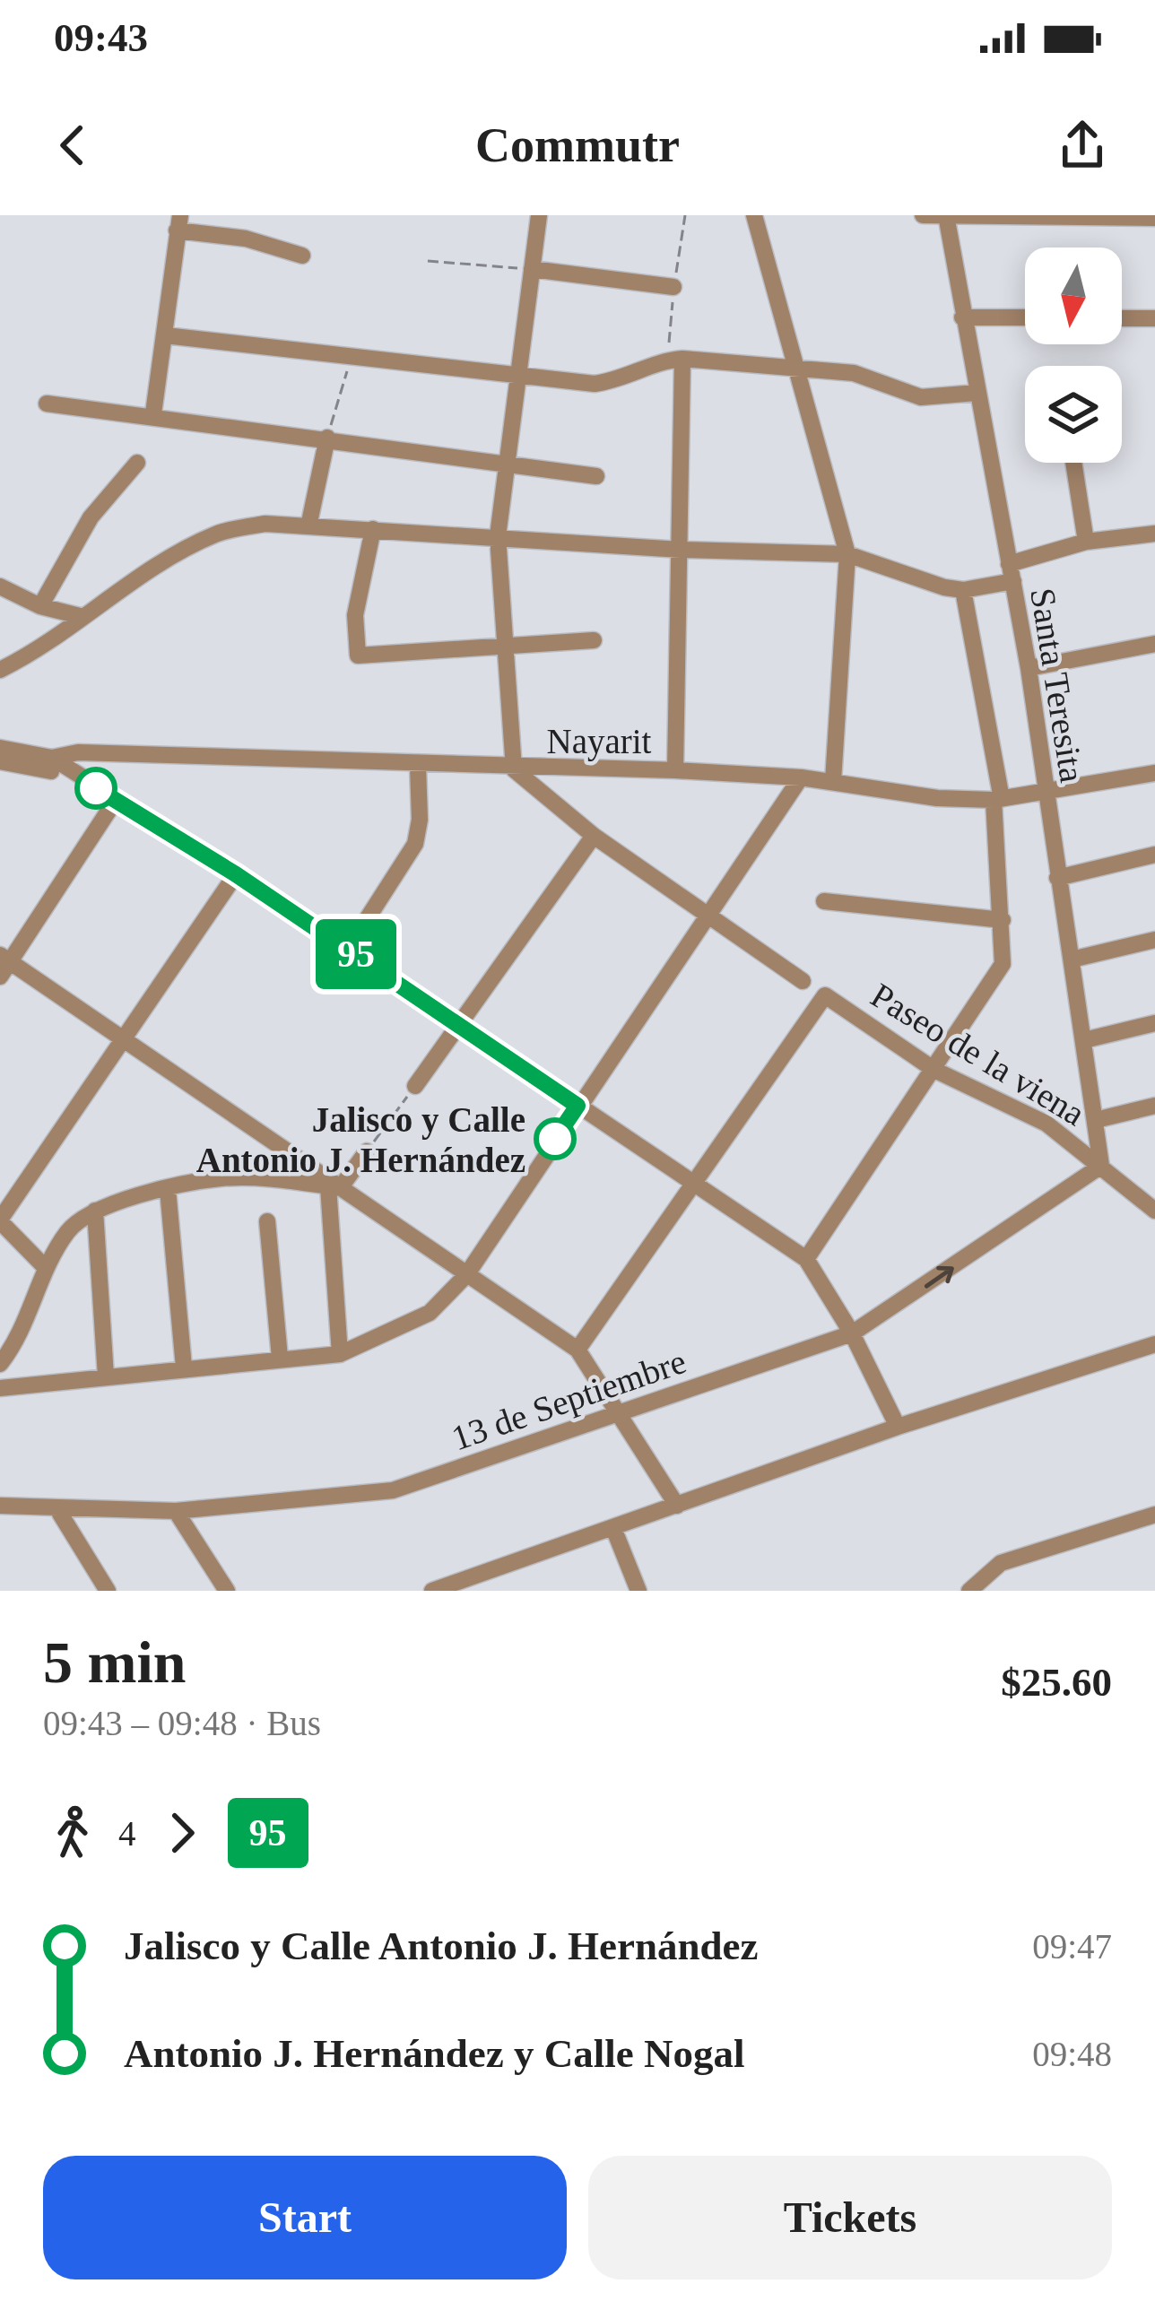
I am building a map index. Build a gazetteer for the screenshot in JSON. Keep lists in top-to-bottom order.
{
  "streets": {
    "street": [
      "Santa Teresita",
      "Nayarit",
      "Paseo de la viena",
      "13 de Septiembre"
    ]
  },
  "crossings": [
    ["Santa Teresita", "Nayarit"],
    ["Santa Teresita", "Paseo de la viena"],
    ["Santa Teresita", "13 de Septiembre"],
    ["Paseo de la viena", "13 de Septiembre"]
  ],
  "places": ["Jalisco y Calle Antonio J. Hernández"],
  "lines": ["bus line 95"],
  "north": "bottom",
  "page": {
    "status": "09:43",
    "header": "Commutr",
    "on_map": "95",
    "heading": ["5 min", "09:43 – 09:48 · Bus", "$25.60"],
    "legs": ["4", "95"],
    "list": [
      {
        "name": "Jalisco y Calle Antonio J. Hernández",
        "value": "09:47"
      },
      {
        "name": "Antonio J. Hernández y Calle Nogal",
        "value": "09:48"
      }
    ],
    "buttons": ["Start", "Tickets"]
  }
}
